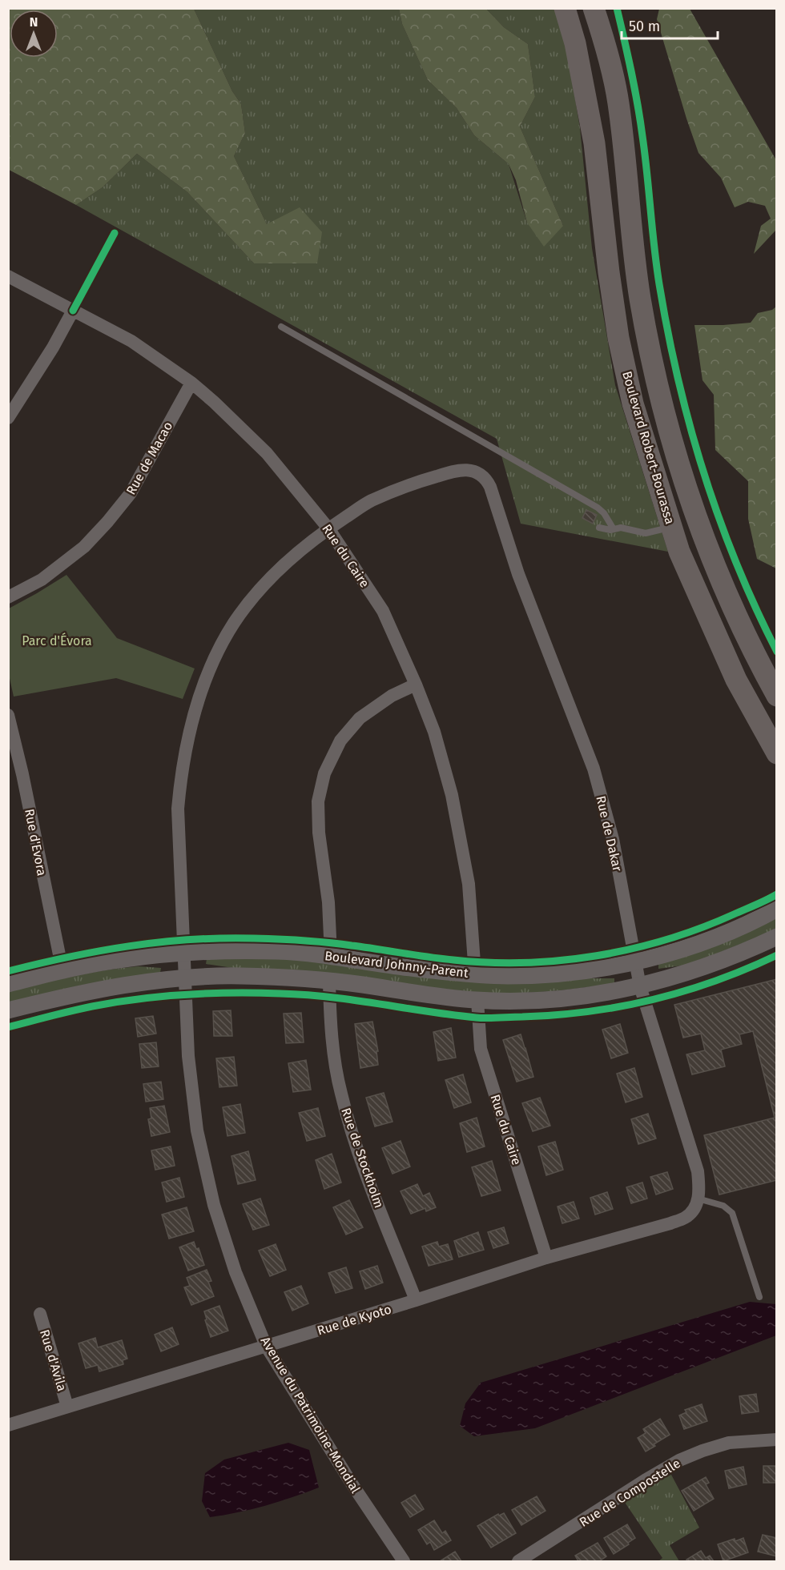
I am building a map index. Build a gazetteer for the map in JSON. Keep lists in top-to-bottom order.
{
  "streets": {
    "highway": ["Boulevard Robert-Bourassa"],
    "street": [
      "Rue de Macao",
      "Rue du Caire",
      "Rue de Dakar",
      "Rue d'Evora",
      "Boulevard Johnny-Parent",
      "Rue de Stockholm",
      "Rue de Kyoto",
      "Rue d'Avila",
      "Avenue du Patrimoine-Mondial",
      "Rue de Compostelle"
    ]
  },
  "crossings": [
    ["Rue de Macao", "Rue du Caire"],
    ["Rue du Caire", "Boulevard Johnny-Parent"],
    ["Rue du Caire", "Rue de Kyoto"],
    ["Rue du Caire", "Avenue du Patrimoine-Mondial"],
    ["Rue de Dakar", "Boulevard Johnny-Parent"],
    ["Rue de Dakar", "Rue de Kyoto"],
    ["Rue de Dakar", "Avenue du Patrimoine-Mondial"],
    ["Rue d'Evora", "Boulevard Johnny-Parent"],
    ["Boulevard Johnny-Parent", "Rue de Stockholm"],
    ["Boulevard Johnny-Parent", "Avenue du Patrimoine-Mondial"],
    ["Rue de Stockholm", "Rue de Kyoto"],
    ["Rue de Kyoto", "Rue d'Avila"],
    ["Rue de Kyoto", "Avenue du Patrimoine-Mondial"]
  ],
  "parks": ["Parc d'Évora"],
  "scale_bar": "50 m",
  "north": "top"
}
